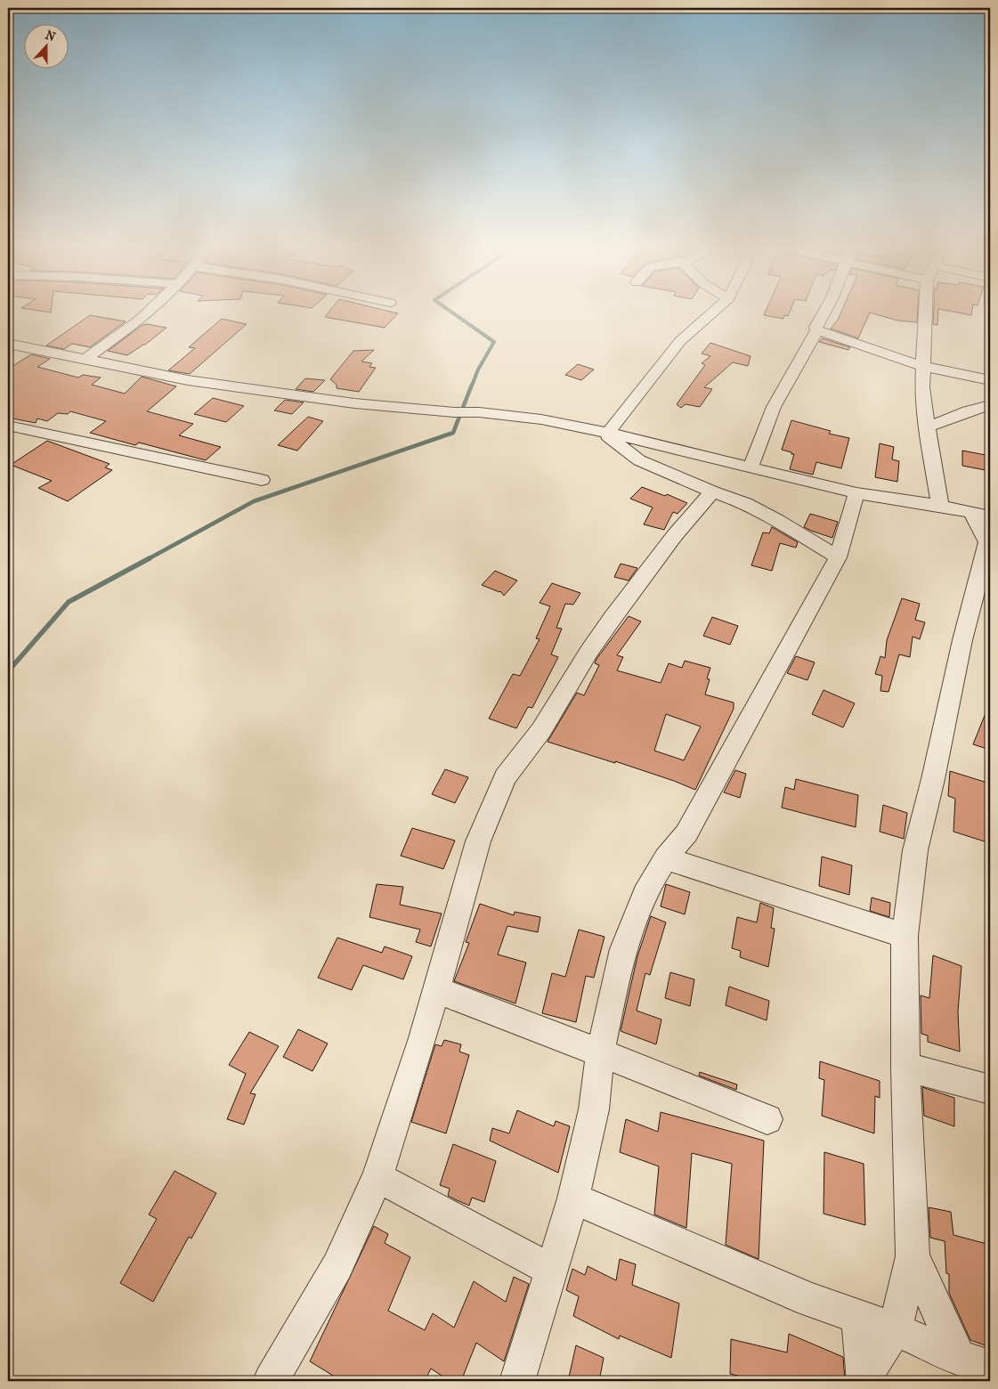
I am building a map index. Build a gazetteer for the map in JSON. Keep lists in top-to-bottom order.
{
  "north": "top"
}
